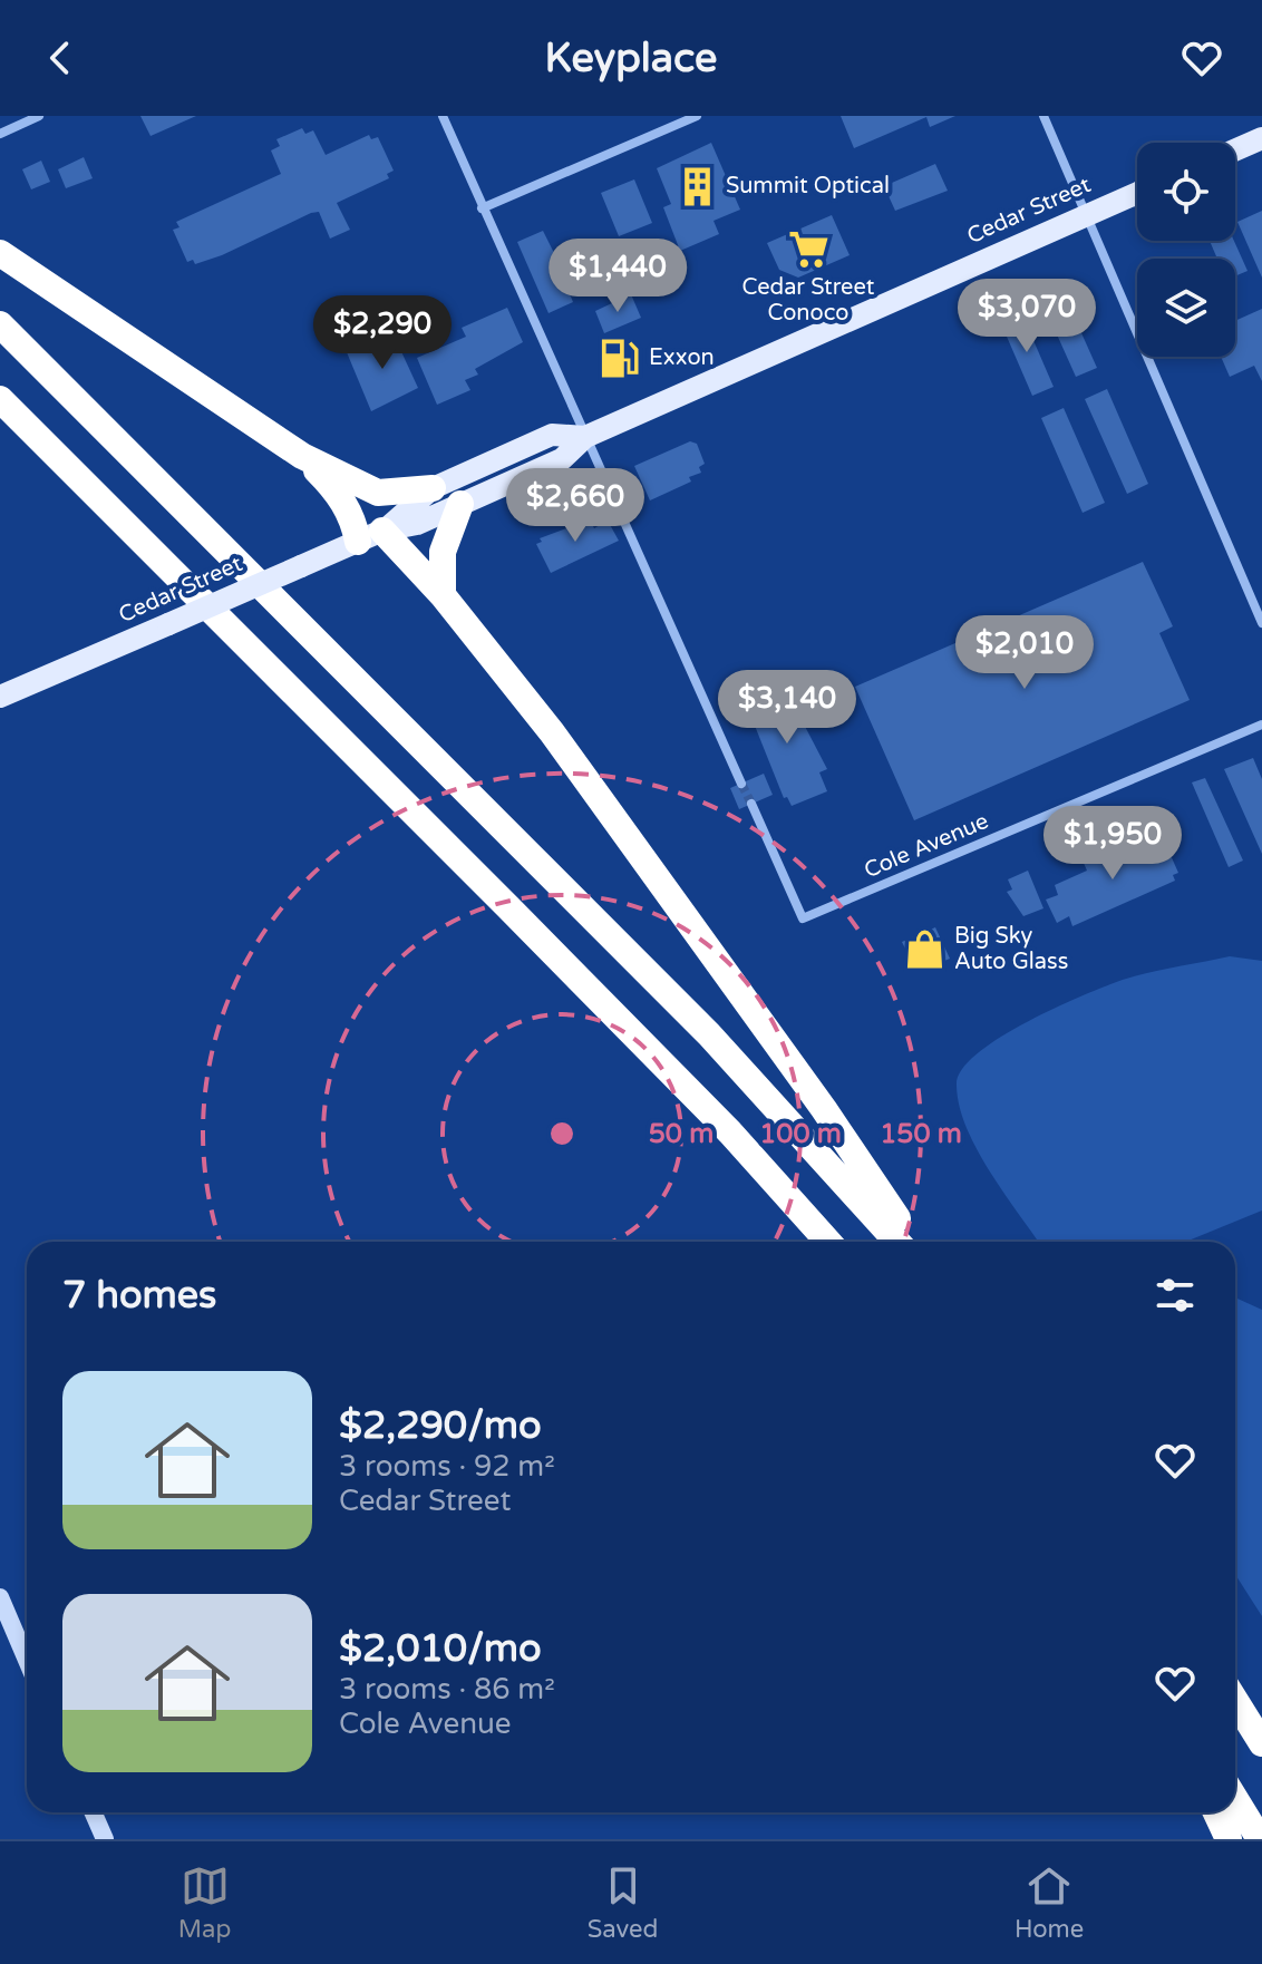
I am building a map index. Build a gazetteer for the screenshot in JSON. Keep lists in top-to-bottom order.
{
  "streets": {
    "main road": ["Cedar Street"],
    "street": ["Cole Avenue"]
  },
  "places": {
    "building": ["Summit Optical"],
    "supermarket": ["Cedar Street Conoco"],
    "fuel station": ["Exxon"],
    "shop": ["Big Sky Auto Glass"]
  },
  "page": {
    "header": "Keyplace",
    "price": [
      "$1,440",
      "$3,070",
      "$2,290",
      "$2,660",
      "$2,010",
      "$3,140",
      "$1,950"
    ],
    "heading": "7 homes",
    "list": [
      {
        "name": "$2,290/mo",
        "note": "3 rooms · 92 m² · Cedar Street"
      },
      {
        "name": "$2,010/mo",
        "note": "3 rooms · 86 m² · Cole Avenue"
      }
    ],
    "tabs": ["Map", "Saved", "Home"]
  },
  "rings": ["50 m", "100 m", "150 m"]
}
